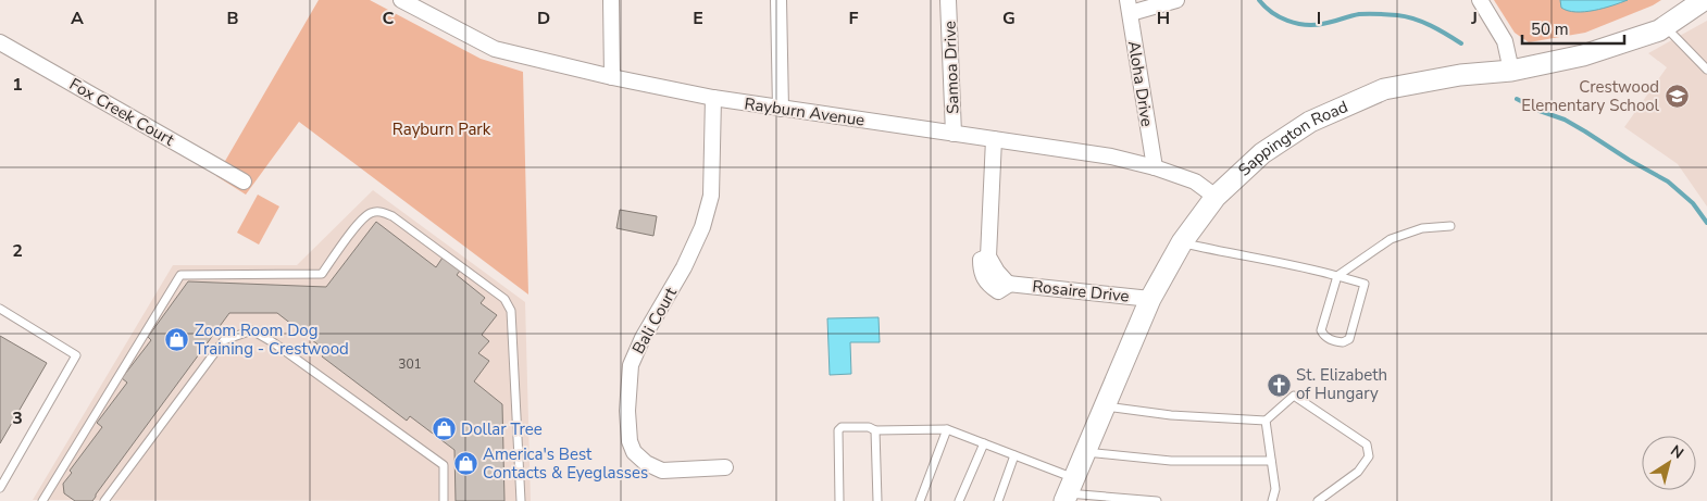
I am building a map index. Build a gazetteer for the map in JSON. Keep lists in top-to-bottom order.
{
  "streets": {
    "main road": ["Sappington Road"],
    "street": [
      "Samoa Drive",
      "Aloha Drive",
      "Fox Creek Court",
      "Rayburn Avenue",
      "Rosaire Drive",
      "Bali Court"
    ]
  },
  "crossings": [
    ["Samoa Drive", "Rayburn Avenue"],
    ["Aloha Drive", "Rayburn Avenue"],
    ["Rayburn Avenue", "Sappington Road"],
    ["Rayburn Avenue", "Rosaire Drive"],
    ["Rayburn Avenue", "Bali Court"],
    ["Sappington Road", "Rosaire Drive"]
  ],
  "parks": ["Rayburn Park"],
  "places": {
    "school or university": ["Crestwood Elementary School"],
    "shop": ["Zoom Room Dog Training - Crestwood", "Dollar Tree", "America's Best Contacts & Eyeglasses"],
    "church": ["St. Elizabeth of Hungary"]
  },
  "house_numbers": ["301"],
  "scale_bar": "50 m",
  "north": "top right",
  "grid": {
    "columns": [
      "A",
      "B",
      "C",
      "D",
      "E",
      "F",
      "G",
      "H",
      "I",
      "J"
    ],
    "rows": ["1", "2", "3"]
  }
}
